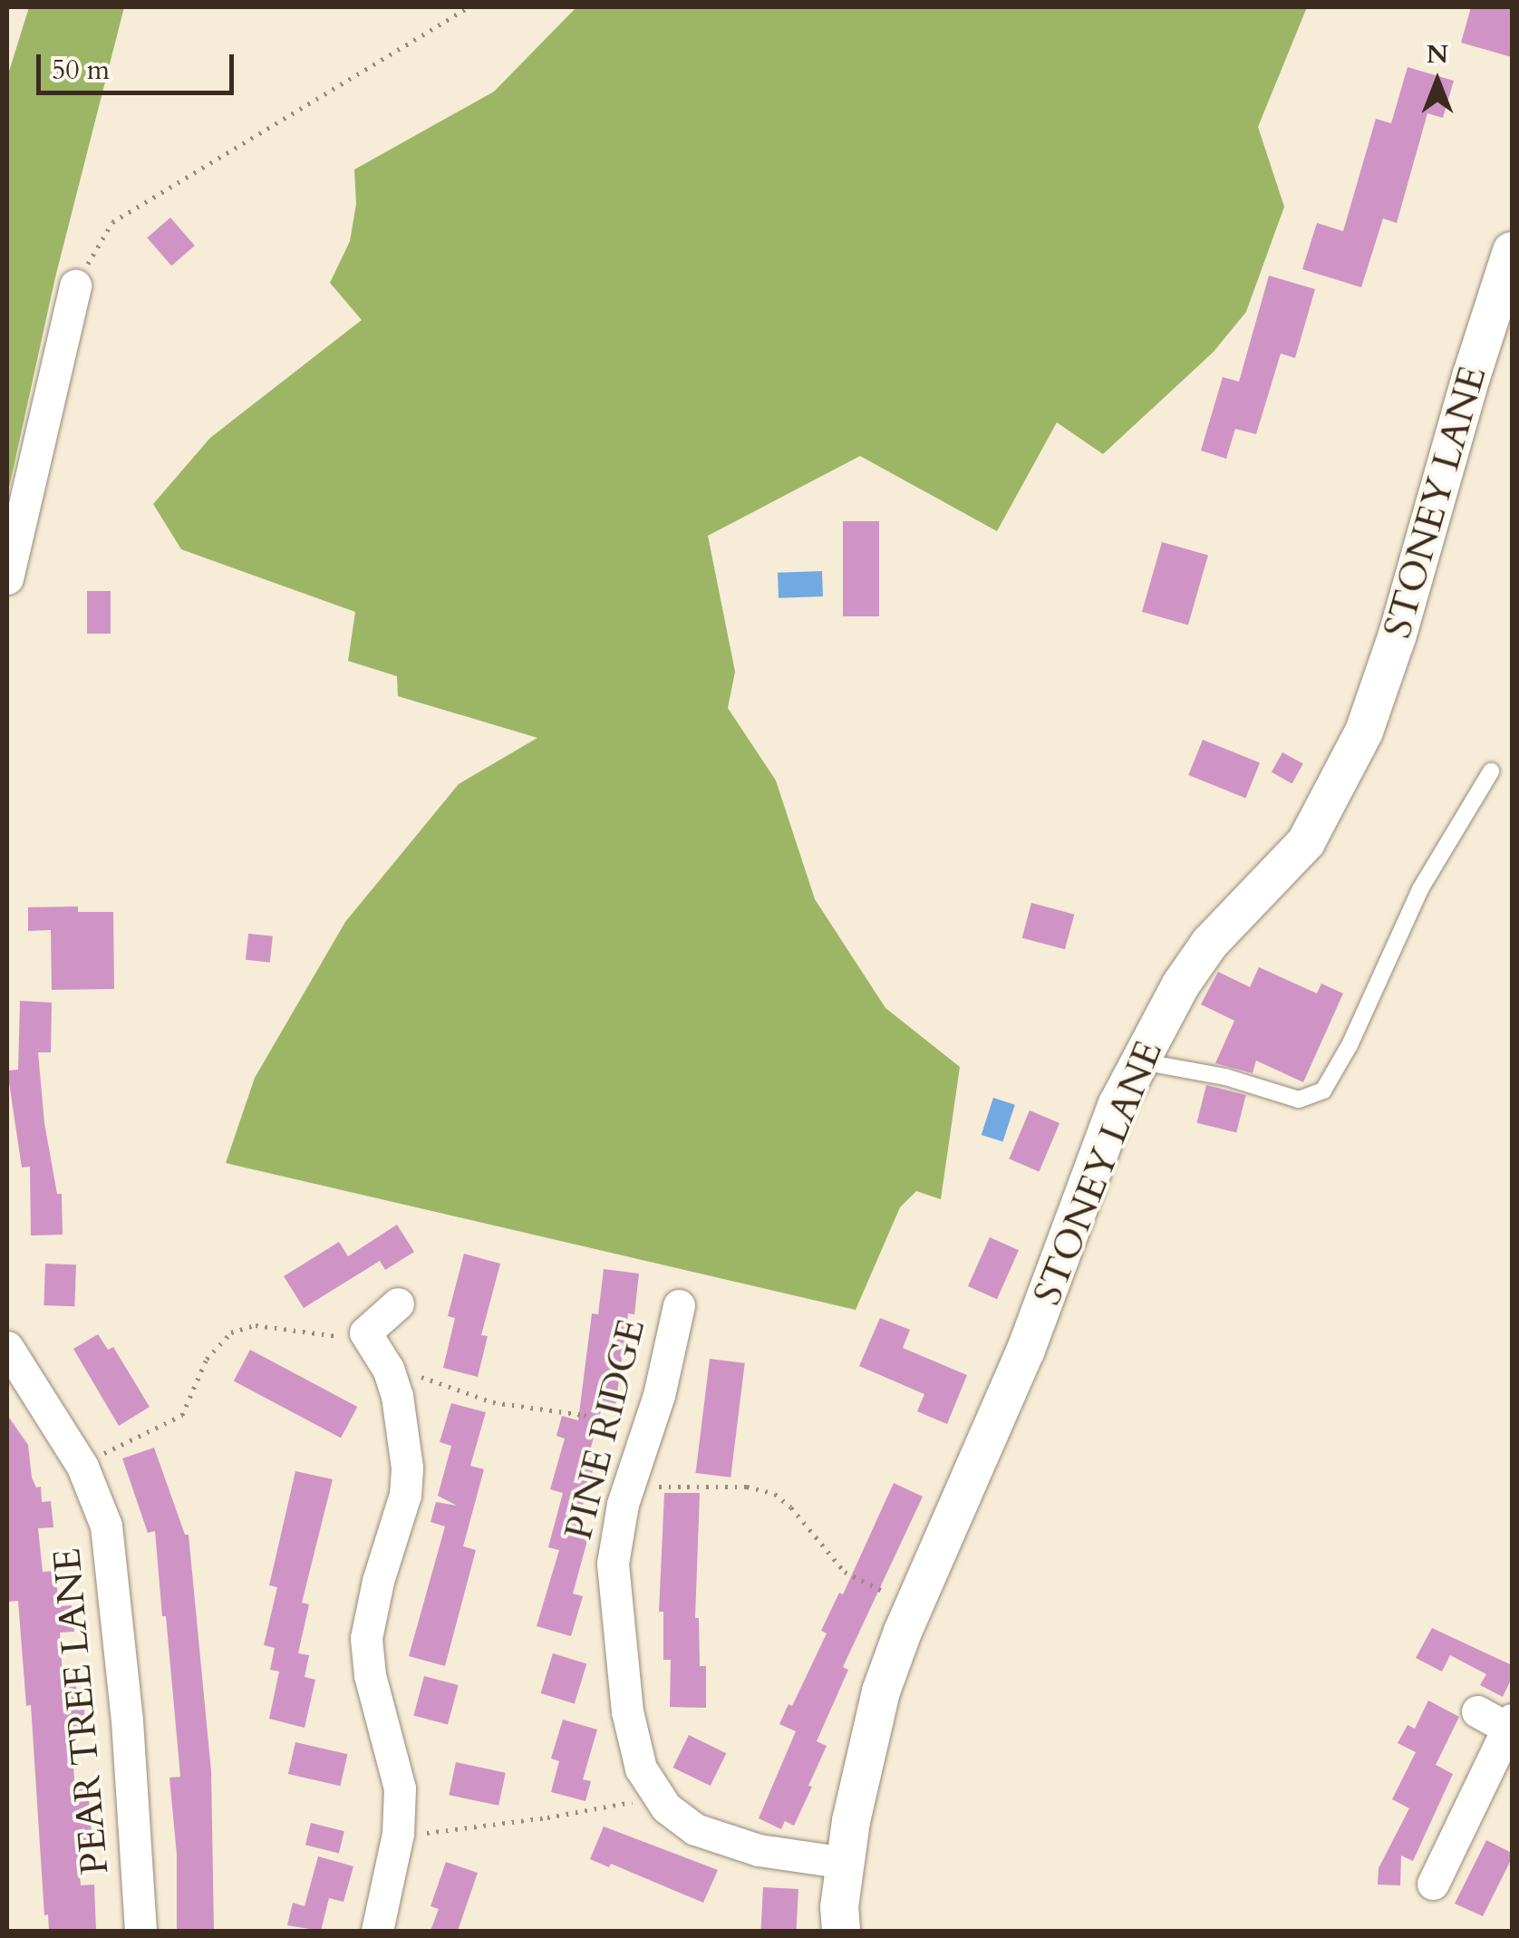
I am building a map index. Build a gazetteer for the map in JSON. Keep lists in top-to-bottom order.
{
  "streets": {
    "street": ["STONEY LANE", "PINE RIDGE", "PEAR TREE LANE"]
  },
  "crossings": [
    ["STONEY LANE", "PINE RIDGE"]
  ],
  "scale_bar": "50 m",
  "north": "top"
}
